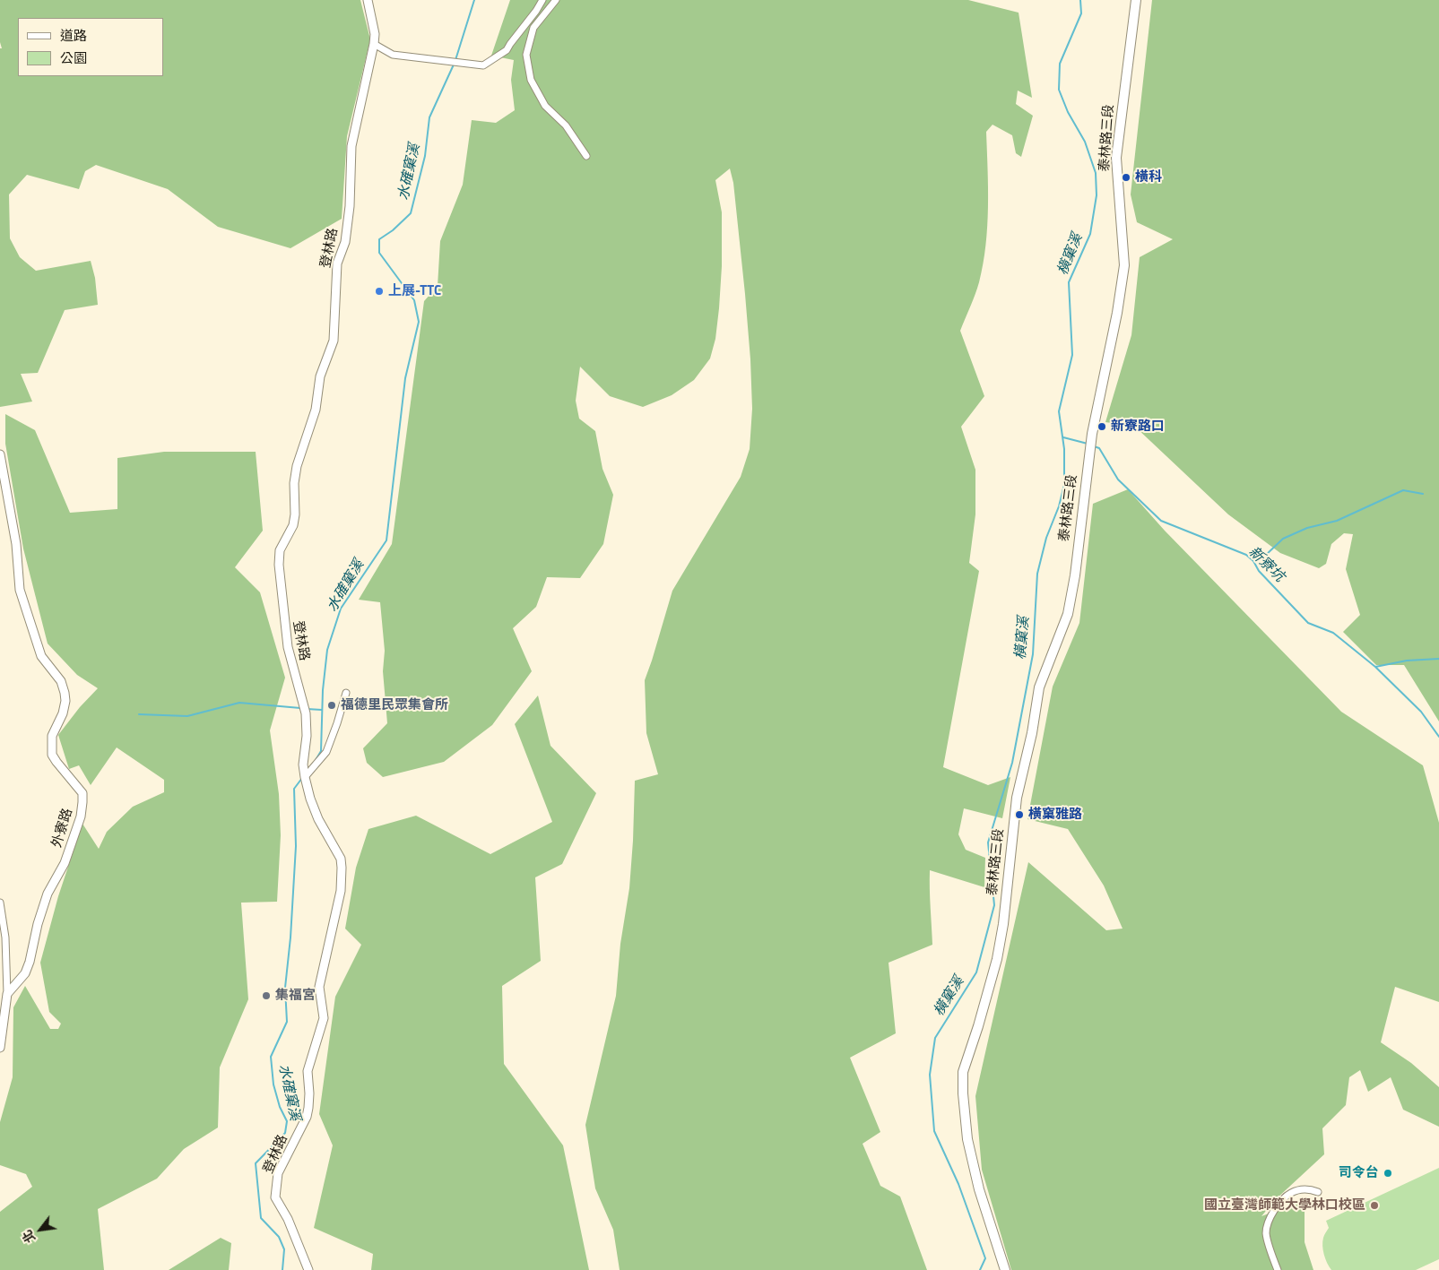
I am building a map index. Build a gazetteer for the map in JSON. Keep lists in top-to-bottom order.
{
  "streets": {
    "main road": ["泰林路三段"],
    "street": ["登林路", "外寮路"]
  },
  "water": ["水確窠溪", "橫窠溪", "新寮坑"],
  "places": [
    "橫科",
    "上展-TTC",
    "新寮路口",
    "福德里民眾集會所",
    "橫窠雅路",
    "集福宮",
    "司令台",
    "國立臺灣師範大學林口校區"
  ],
  "legend": ["道路", "公園"],
  "north": "bottom left"
}
